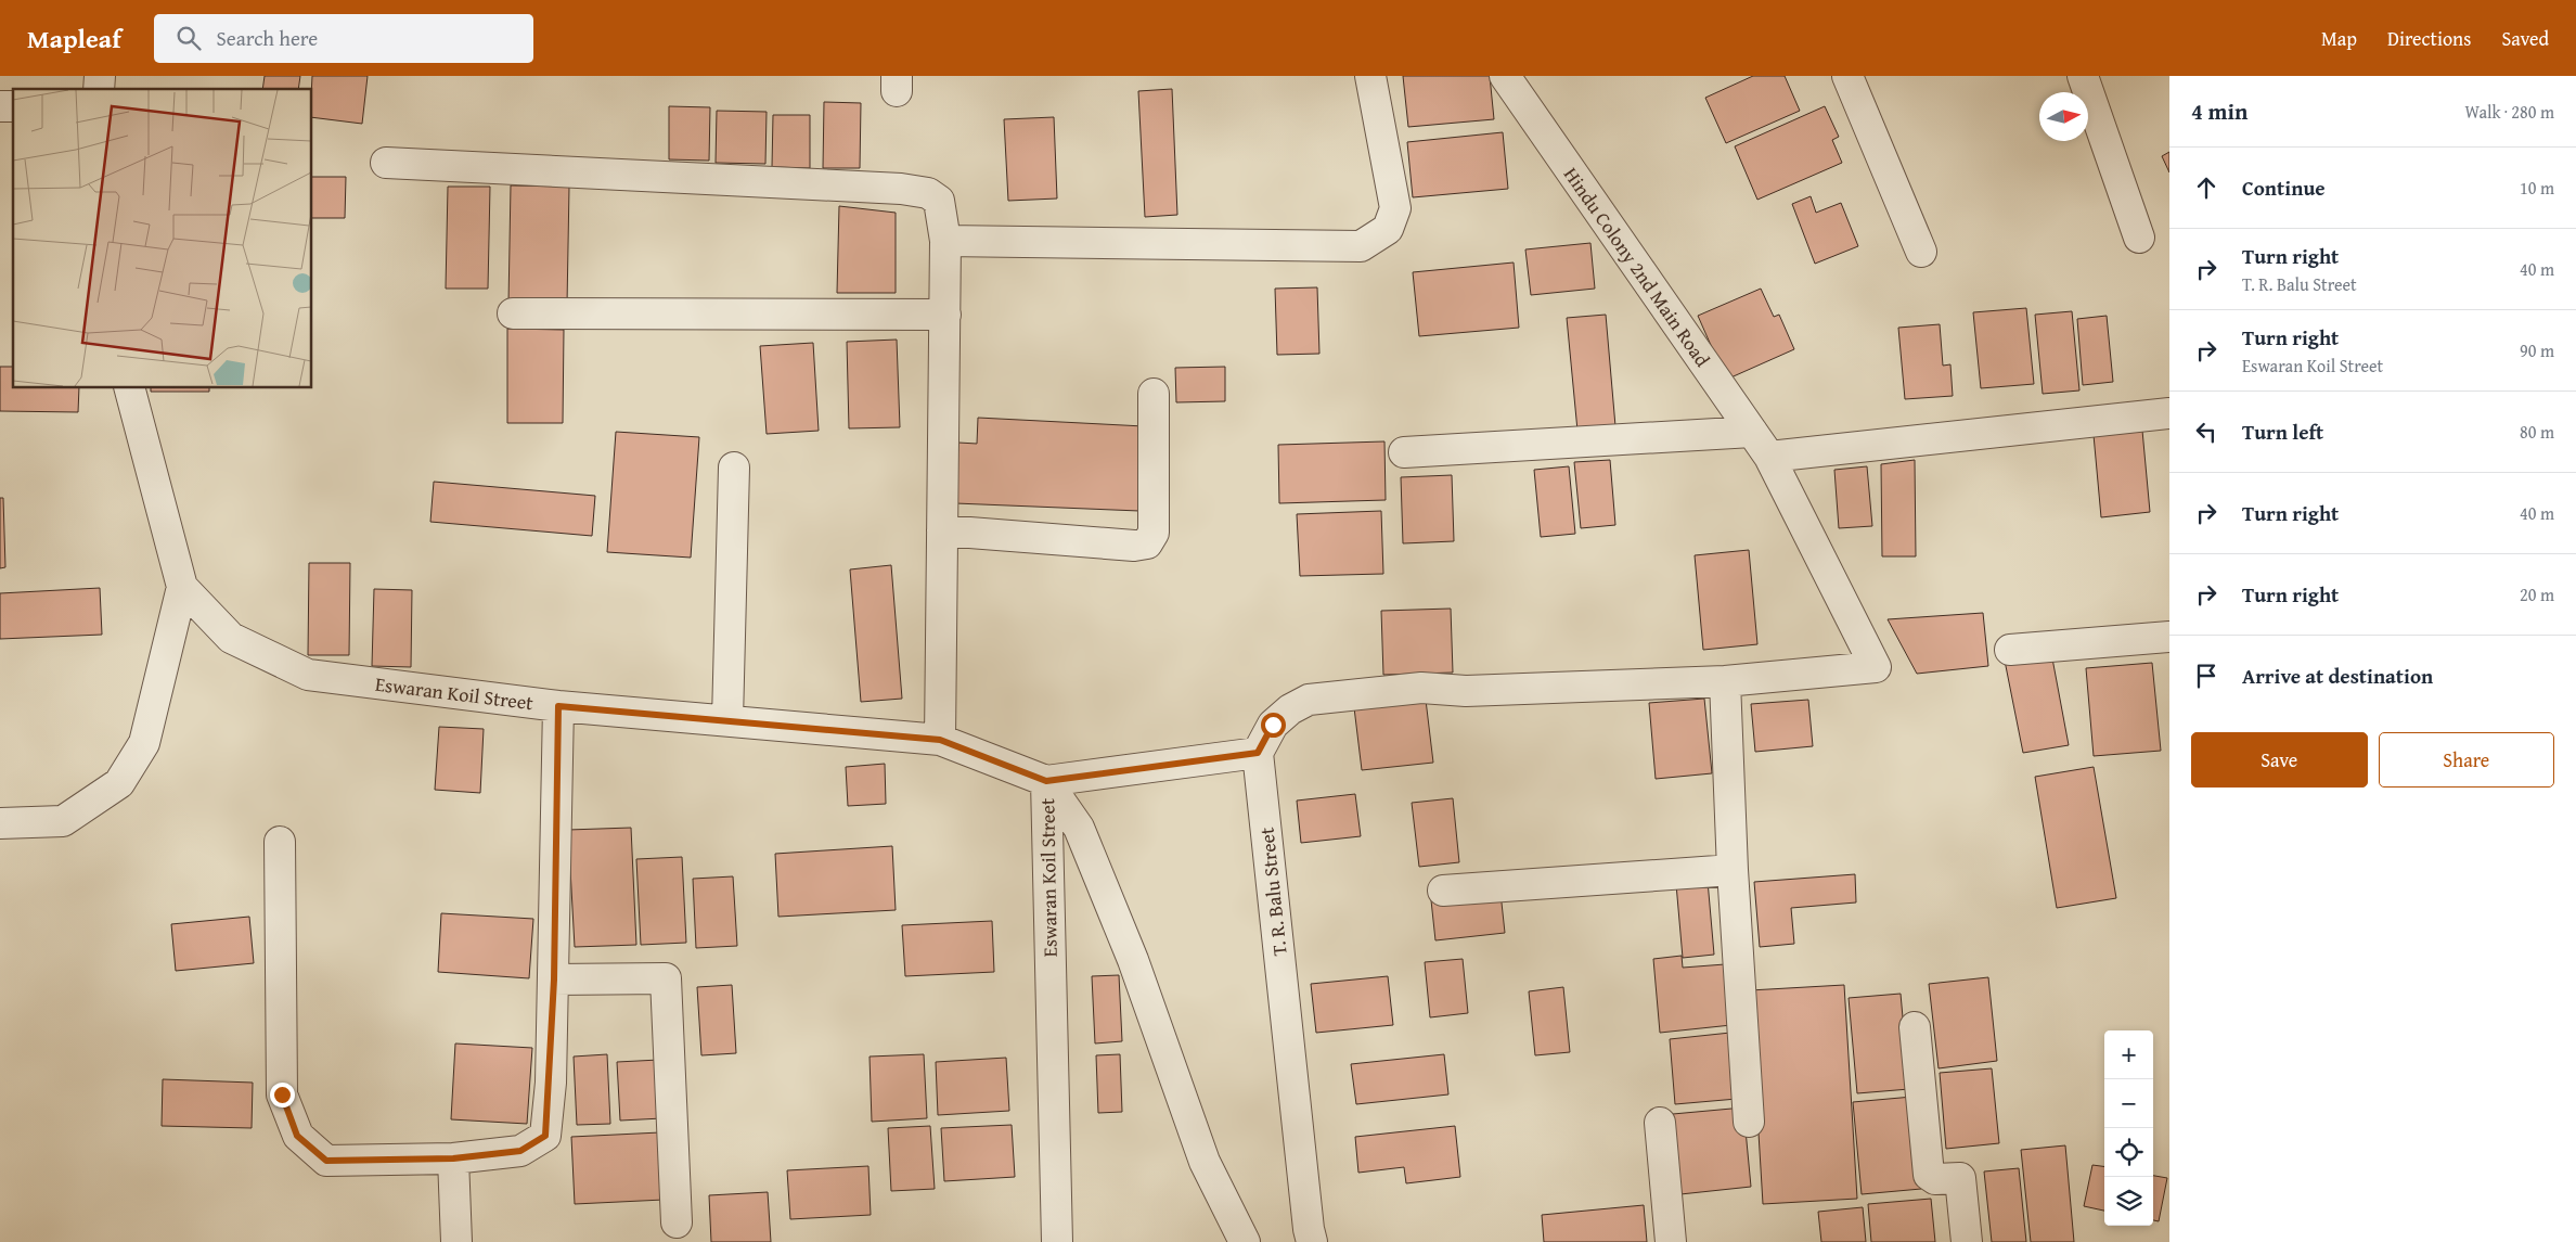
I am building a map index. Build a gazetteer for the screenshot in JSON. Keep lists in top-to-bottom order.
{
  "streets": {
    "street": ["Hindu Colony 2nd Main Road", "Eswaran Koil Street", "T. R. Balu Street"]
  },
  "north": "right",
  "page": {
    "header": "Mapleaf",
    "search": "Search here",
    "nav": ["Map", "Directions", "Saved"],
    "heading": ["4 min", "Walk · 280 m"],
    "list": [
      ["Continue", "10 m"],
      ["Turn right", "T. R. Balu Street", "40 m"],
      ["Turn right", "Eswaran Koil Street", "90 m"],
      ["Turn left", "80 m"],
      ["Turn right", "40 m"],
      ["Turn right", "20 m"],
      "Arrive at destination"
    ],
    "buttons": ["Save", "Share"],
    "map_buttons": ["+", "−"]
  }
}
